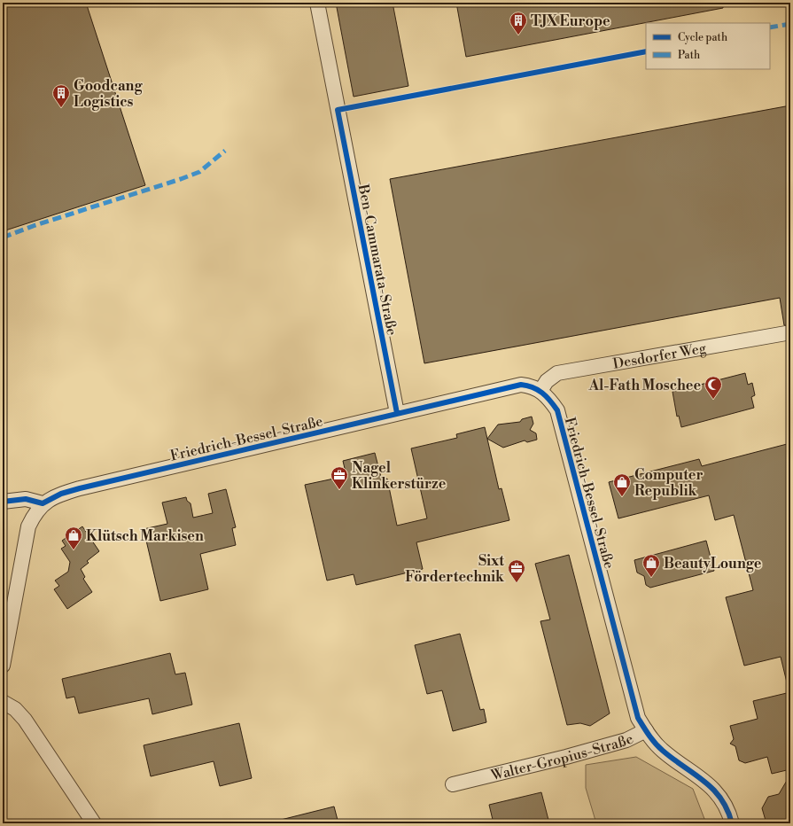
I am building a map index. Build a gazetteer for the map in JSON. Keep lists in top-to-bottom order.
{
  "streets": {
    "street": [
      "Ben-Cammarata-Straße",
      "Desdorfer Weg",
      "Friedrich-Bessel-Straße",
      "Walter-Gropius-Straße"
    ]
  },
  "crossings": [
    ["Ben-Cammarata-Straße", "Friedrich-Bessel-Straße"],
    ["Desdorfer Weg", "Friedrich-Bessel-Straße"],
    ["Friedrich-Bessel-Straße", "Walter-Gropius-Straße"]
  ],
  "places": {
    "building": ["TJX Europe", "Goodcang Logistics"],
    "mosque": ["Al-Fath Moschee"],
    "office": ["Nagel Klinkerstürze", "Sixt Fördertechnik"],
    "shop": ["Computer Republik", "Klütsch Markisen", "BeautyLounge"]
  },
  "legend": ["Cycle path", "Path"]
}
